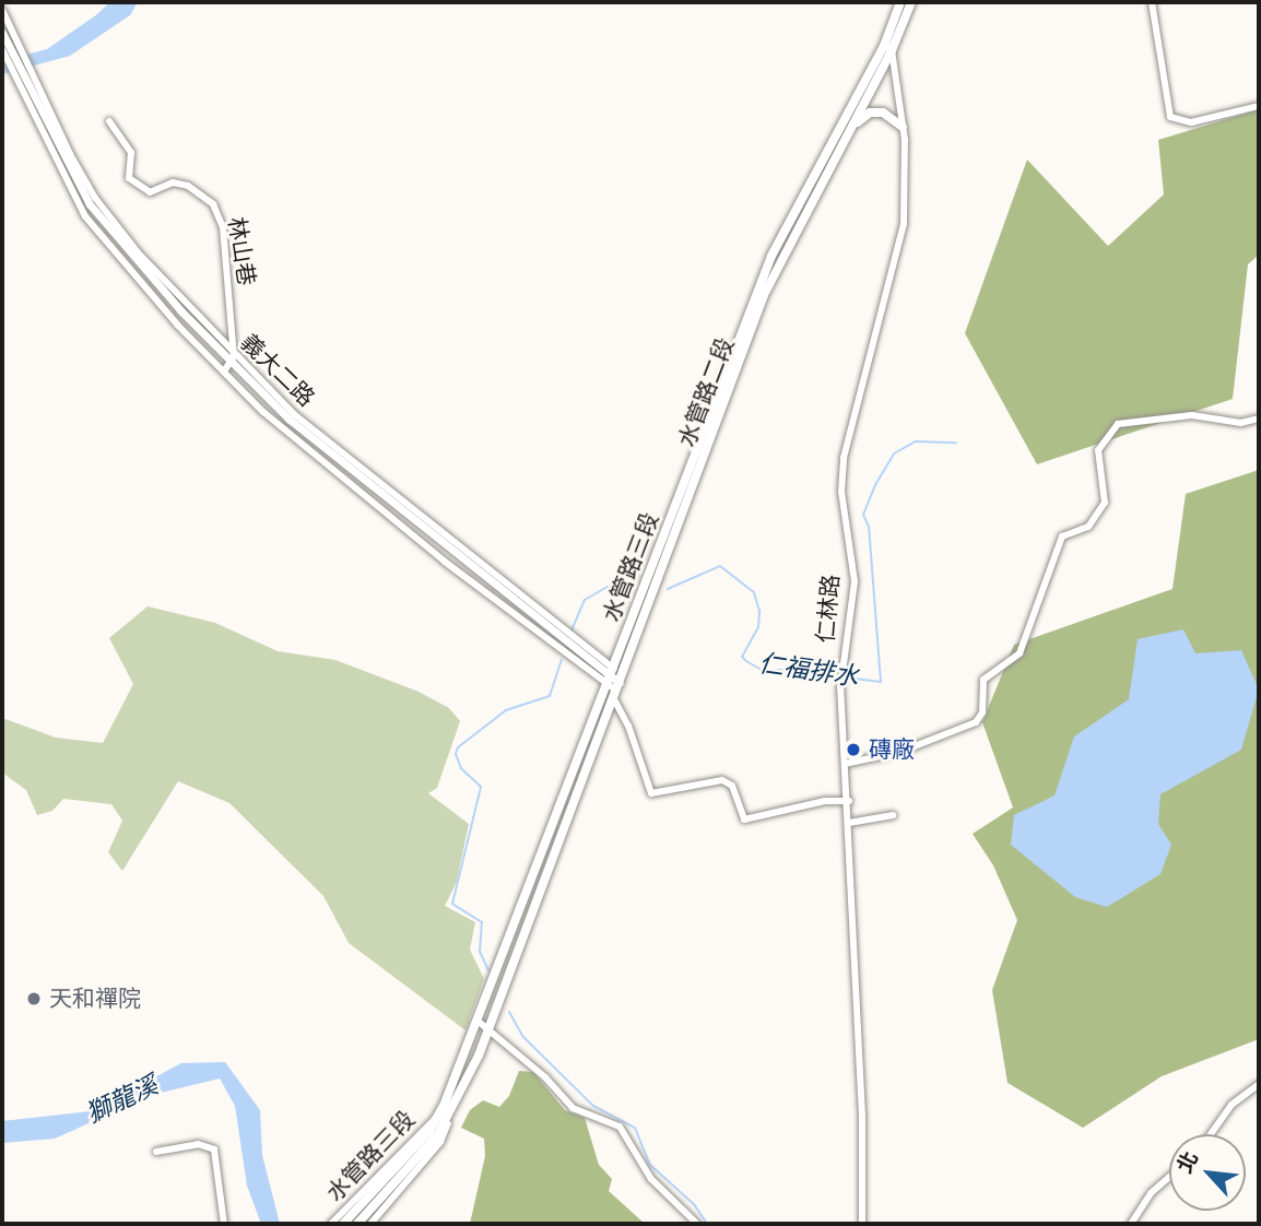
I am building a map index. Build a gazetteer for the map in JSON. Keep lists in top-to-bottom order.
{
  "streets": {
    "main road": ["水管路二段", "水管路三段", "仁林路"],
    "street": ["林山巷", "義大二路"]
  },
  "crossings": [
    ["林山巷", "義大二路"],
    ["義大二路", "水管路二段"],
    ["義大二路", "水管路三段"],
    ["水管路二段", "水管路三段"],
    ["水管路三段", "仁林路"]
  ],
  "water": ["仁福排水", "獅龍溪"],
  "places": ["磚廠", "天和禪院"],
  "north": "top left"
}
